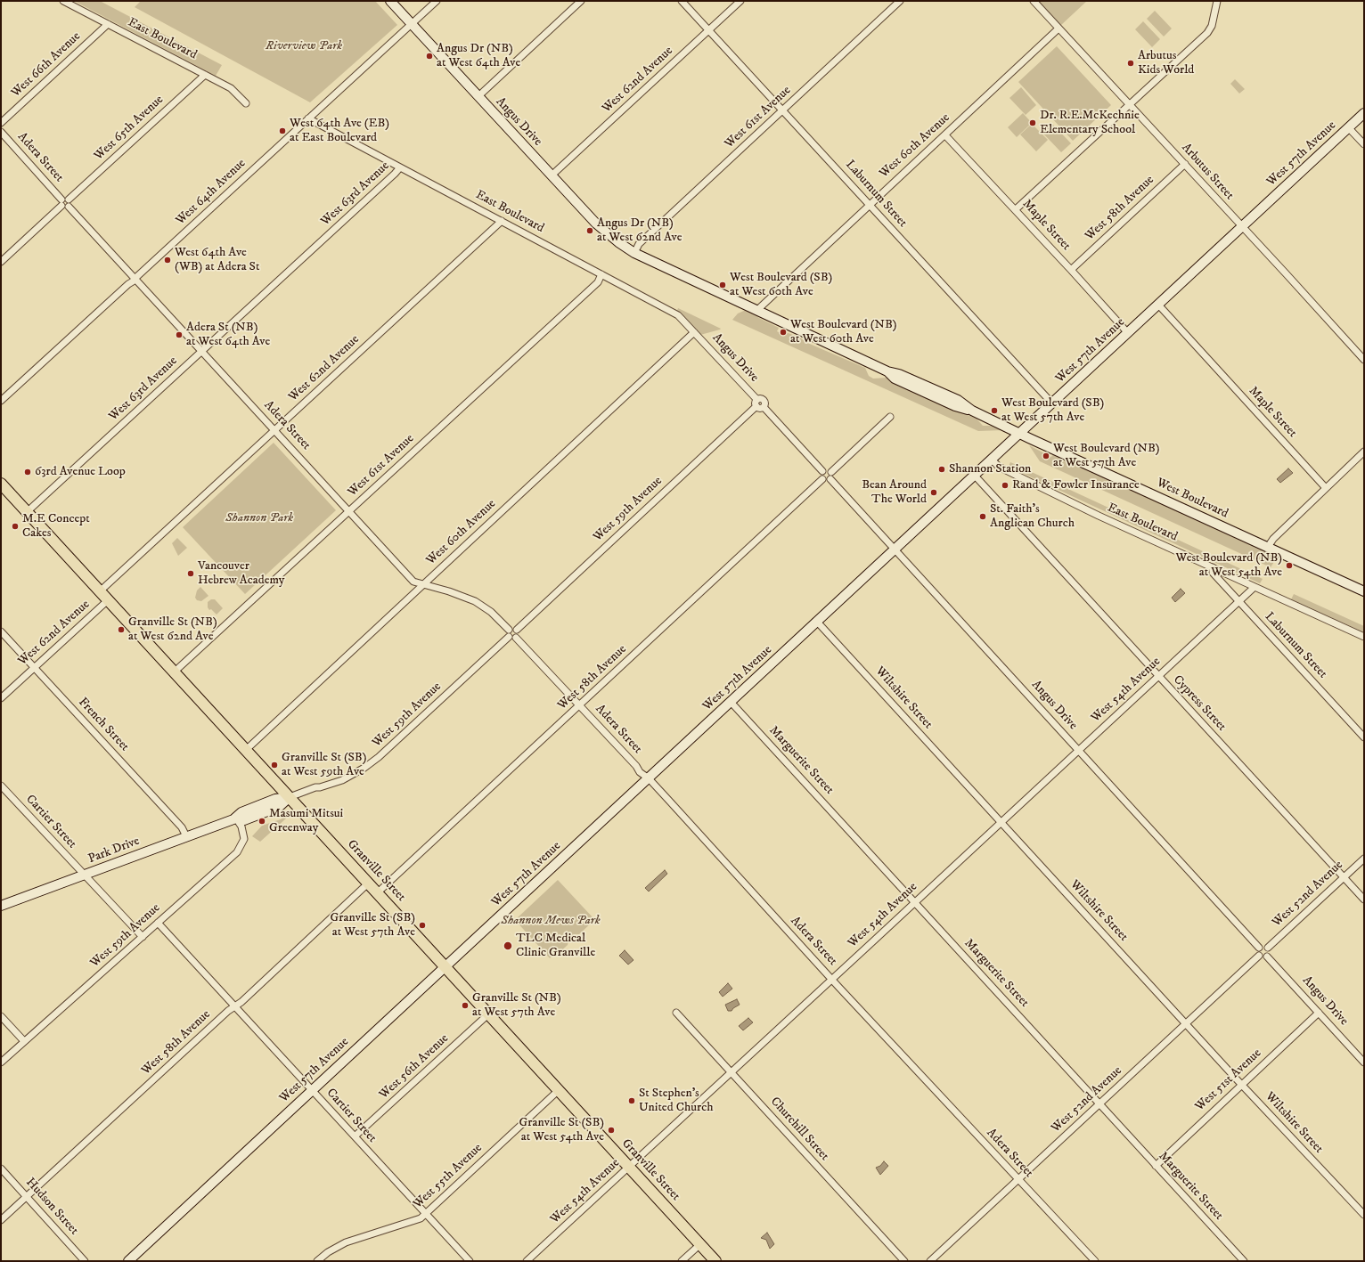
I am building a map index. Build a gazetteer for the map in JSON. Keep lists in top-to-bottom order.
{
  "streets": {
    "highway": ["Granville Street"],
    "street": [
      "East Boulevard",
      "West 66th Avenue",
      "West 62nd Avenue",
      "West 61st Avenue",
      "Angus Drive",
      "West 65th Avenue",
      "West 60th Avenue",
      "West 57th Avenue",
      "Adera Street",
      "Arbutus Street",
      "West 64th Avenue",
      "West 63rd Avenue",
      "Laburnum Street",
      "West 58th Avenue",
      "Maple Street",
      "West Boulevard",
      "West 59th Avenue",
      "West 54th Avenue",
      "Wiltshire Street",
      "Cypress Street",
      "French Street",
      "Marguerite Street",
      "Cartier Street",
      "Park Drive",
      "West 52nd Avenue",
      "West 56th Avenue",
      "West 51st Avenue",
      "Churchill Street",
      "West 55th Avenue",
      "Hudson Street"
    ]
  },
  "crossings": [
    ["East Boulevard", "West 66th Avenue"],
    ["East Boulevard", "West 62nd Avenue"],
    ["East Boulevard", "West 61st Avenue"],
    ["East Boulevard", "Angus Drive"],
    ["East Boulevard", "West 65th Avenue"],
    ["East Boulevard", "West 60th Avenue"],
    ["East Boulevard", "West 57th Avenue"],
    ["East Boulevard", "West 64th Avenue"],
    ["East Boulevard", "West 63rd Avenue"],
    ["East Boulevard", "Laburnum Street"],
    ["East Boulevard", "West 54th Avenue"],
    ["West 62nd Avenue", "Angus Drive"],
    ["West 62nd Avenue", "Adera Street"],
    ["West 62nd Avenue", "Laburnum Street"],
    ["West 62nd Avenue", "French Street"],
    ["West 62nd Avenue", "Granville Street"],
    ["West 61st Avenue", "Angus Drive"],
    ["West 61st Avenue", "Adera Street"],
    ["West 61st Avenue", "Laburnum Street"],
    ["West 61st Avenue", "West Boulevard"],
    ["West 61st Avenue", "Granville Street"],
    ["Angus Drive", "West 60th Avenue"],
    ["Angus Drive", "West 57th Avenue"],
    ["Angus Drive", "West 64th Avenue"],
    ["Angus Drive", "West 58th Avenue"],
    ["Angus Drive", "West Boulevard"],
    ["Angus Drive", "West 59th Avenue"],
    ["Angus Drive", "West 54th Avenue"],
    ["Angus Drive", "West 52nd Avenue"],
    ["Angus Drive", "West 51st Avenue"],
    ["West 65th Avenue", "Adera Street"],
    ["West 60th Avenue", "Adera Street"],
    ["West 60th Avenue", "Arbutus Street"],
    ["West 60th Avenue", "Laburnum Street"],
    ["West 60th Avenue", "Maple Street"],
    ["West 60th Avenue", "West Boulevard"],
    ["West 60th Avenue", "Granville Street"],
    ["West 57th Avenue", "Adera Street"],
    ["West 57th Avenue", "Arbutus Street"],
    ["West 57th Avenue", "Laburnum Street"],
    ["West 57th Avenue", "Maple Street"],
    ["West 57th Avenue", "West Boulevard"],
    ["West 57th Avenue", "Wiltshire Street"],
    ["West 57th Avenue", "Cypress Street"],
    ["West 57th Avenue", "Marguerite Street"],
    ["West 57th Avenue", "Cartier Street"],
    ["West 57th Avenue", "Granville Street"],
    ["Adera Street", "West 64th Avenue"],
    ["Adera Street", "West 63rd Avenue"],
    ["Adera Street", "West 58th Avenue"],
    ["Adera Street", "West 59th Avenue"],
    ["Adera Street", "West 54th Avenue"],
    ["Adera Street", "West 52nd Avenue"],
    ["Arbutus Street", "West 58th Avenue"],
    ["West 63rd Avenue", "Granville Street"],
    ["Laburnum Street", "West 54th Avenue"],
    ["West 58th Avenue", "Maple Street"],
    ["West 58th Avenue", "Cartier Street"],
    ["West 58th Avenue", "Granville Street"],
    ["West 58th Avenue", "Hudson Street"],
    ["West 59th Avenue", "Cartier Street"],
    ["West 59th Avenue", "Park Drive"],
    ["West 59th Avenue", "Granville Street"],
    ["West 54th Avenue", "Wiltshire Street"],
    ["West 54th Avenue", "Cypress Street"],
    ["West 54th Avenue", "Marguerite Street"],
    ["West 54th Avenue", "Granville Street"],
    ["West 54th Avenue", "Churchill Street"],
    ["Wiltshire Street", "West 52nd Avenue"],
    ["Wiltshire Street", "West 51st Avenue"],
    ["Cypress Street", "West 52nd Avenue"],
    ["French Street", "Park Drive"],
    ["Marguerite Street", "West 52nd Avenue"],
    ["Marguerite Street", "West 51st Avenue"],
    ["Cartier Street", "Park Drive"],
    ["Cartier Street", "West 56th Avenue"],
    ["Cartier Street", "West 55th Avenue"],
    ["Park Drive", "Granville Street"],
    ["Granville Street", "West 56th Avenue"],
    ["Granville Street", "West 55th Avenue"]
  ],
  "parks": ["Riverview Park", "Shannon Park", "Shannon Mews Park"],
  "places": [
    "Angus Dr (NB) at West 64th Ave",
    "Arbutus Kids World",
    "Dr. R.E.McKechnie Elementary School",
    "West 64th Ave (EB) at East Boulevard",
    "Angus Dr (NB) at West 62nd Ave",
    "West 64th Ave (WB) at Adera St",
    "West Boulevard (SB) at West 60th Ave",
    "West Boulevard (NB) at West 60th Ave",
    "Adera St (NB) at West 64th Ave",
    "West Boulevard (SB) at West 57th Ave",
    "West Boulevard (NB) at West 57th Ave",
    "Shannon Station",
    "63rd Avenue Loop",
    "Rand & Fowler Insurance",
    "Bean Around The World",
    "St. Faith's Anglican Church",
    "M.E Concept Cakes",
    "West Boulevard (NB) at West 54th Ave",
    "Vancouver Hebrew Academy",
    "Granville St (NB) at West 62nd Ave",
    "Granville St (SB) at West 59th Ave",
    "Masumi Mitsui Greenway",
    "Granville St (SB) at West 57th Ave",
    "TLC Medical Clinic Granville",
    "Granville St (NB) at West 57th Ave",
    "St Stephen's United Church",
    "Granville St (SB) at West 54th Ave"
  ]
}
